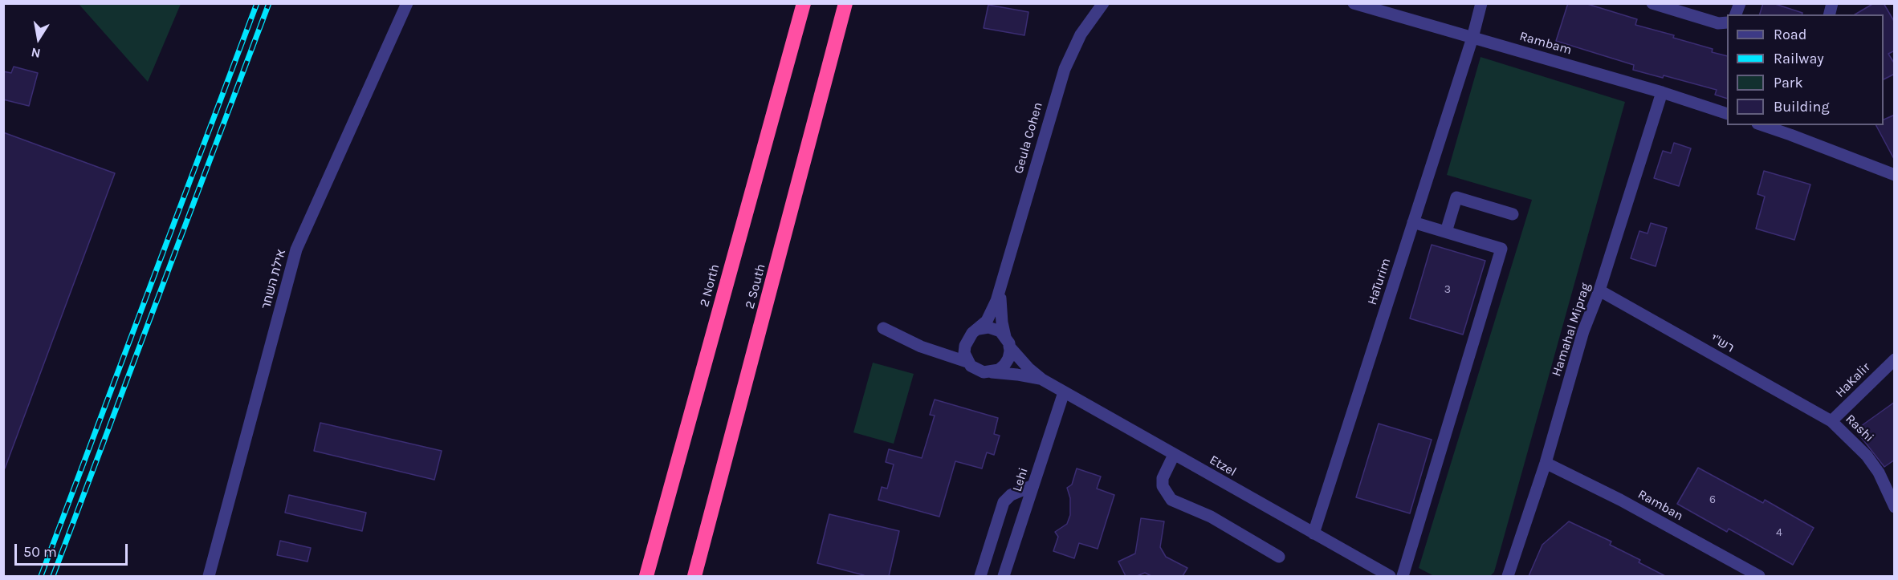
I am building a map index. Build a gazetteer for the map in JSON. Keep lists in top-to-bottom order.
{
  "streets": {
    "highway": ["2 North", "2 South"],
    "street": [
      "Rambam",
      "Geula Cohen",
      "אילת השחר",
      "HaTurim",
      "Hamahal Miprag",
      "רש\"י",
      "HaKalir",
      "Rashi",
      "Etzel",
      "Lehi",
      "Ramban"
    ]
  },
  "crossings": [
    ["Rambam", "HaTurim"],
    ["Rambam", "Hamahal Miprag"],
    ["Geula Cohen", "Etzel"],
    ["HaTurim", "Etzel"],
    ["Hamahal Miprag", "רש\"י"],
    ["Hamahal Miprag", "Ramban"],
    ["רש\"י", "HaKalir"],
    ["רש\"י", "Rashi"],
    ["HaKalir", "Rashi"],
    ["Etzel", "Lehi"]
  ],
  "house_numbers": ["3", "6", "4"],
  "legend": [
    "Road",
    "Railway",
    "Park",
    "Building"
  ],
  "scale_bar": "50 m",
  "north": "bottom"
}
